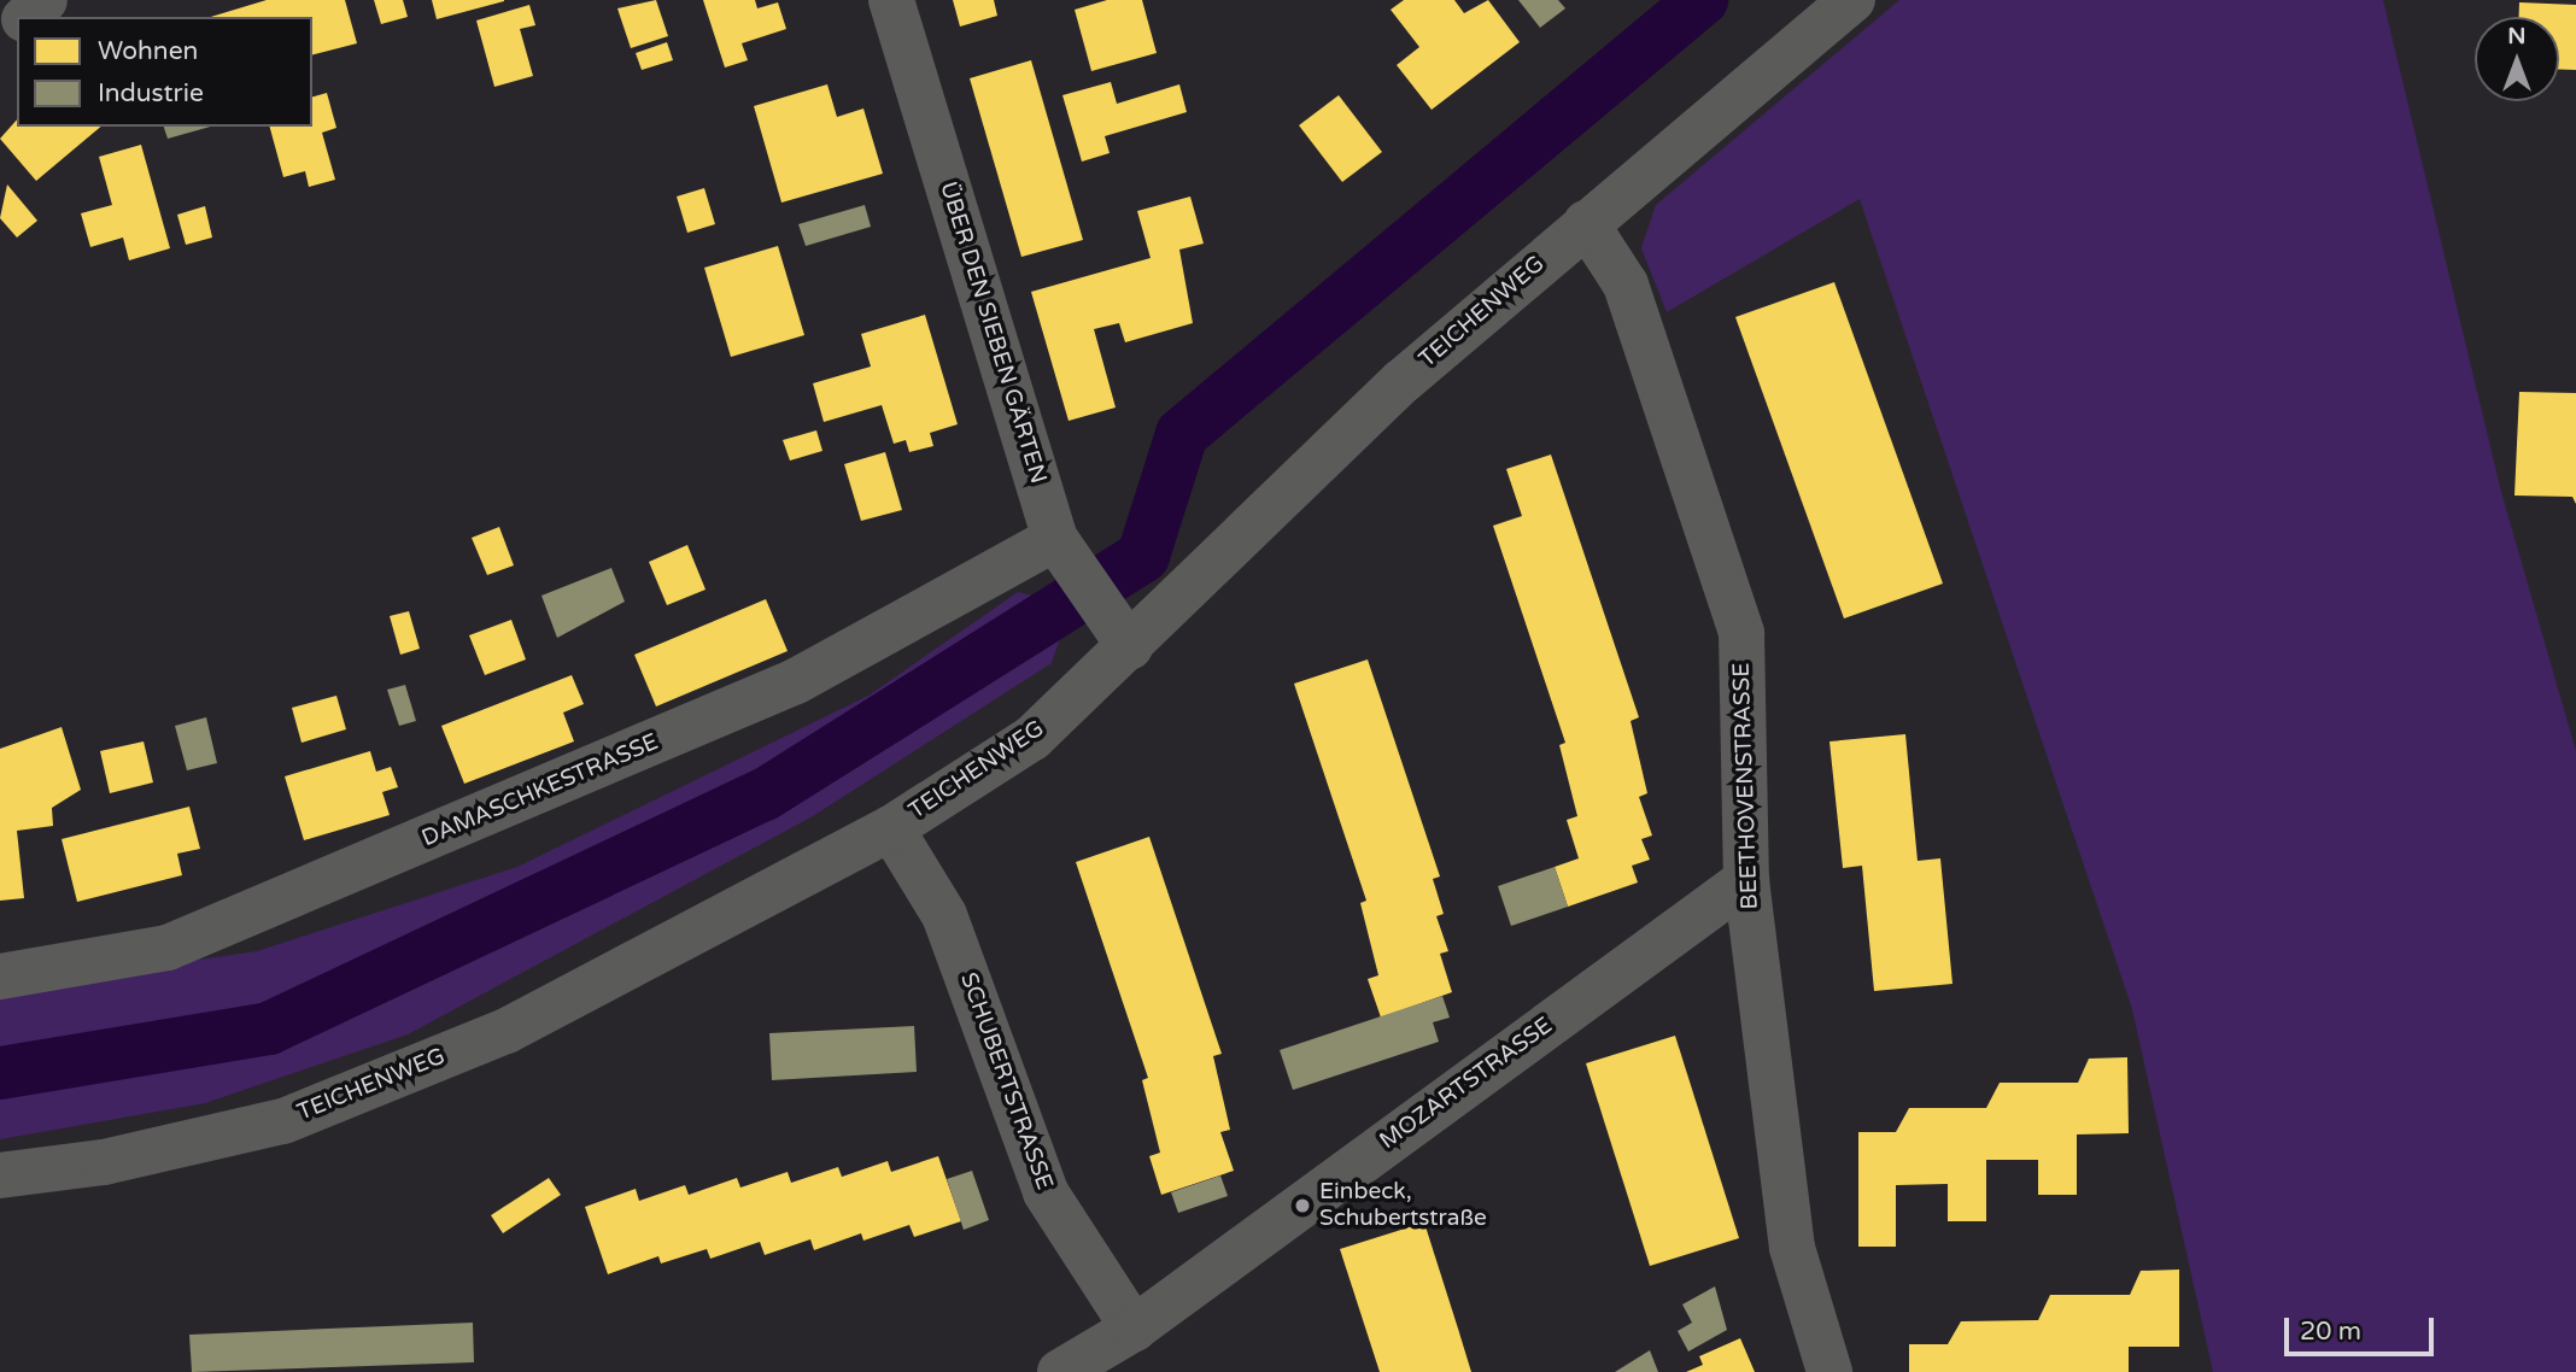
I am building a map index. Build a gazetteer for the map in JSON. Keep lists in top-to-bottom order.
{
  "streets": {
    "street": [
      "TEICHENWEG",
      "ÜBER DEN SIEBEN GÄRTEN",
      "BEETHOVENSTRASSE",
      "DAMASCHKESTRASSE",
      "SCHUBERTSTRASSE",
      "MOZARTSTRASSE"
    ]
  },
  "crossings": [
    ["TEICHENWEG", "ÜBER DEN SIEBEN GÄRTEN"],
    ["TEICHENWEG", "BEETHOVENSTRASSE"],
    ["TEICHENWEG", "SCHUBERTSTRASSE"],
    ["ÜBER DEN SIEBEN GÄRTEN", "DAMASCHKESTRASSE"],
    ["BEETHOVENSTRASSE", "MOZARTSTRASSE"],
    ["SCHUBERTSTRASSE", "MOZARTSTRASSE"]
  ],
  "places": ["Einbeck, Schubertstraße"],
  "legend": ["Wohnen", "Industrie"],
  "scale_bar": "20 m",
  "north": "top"
}
